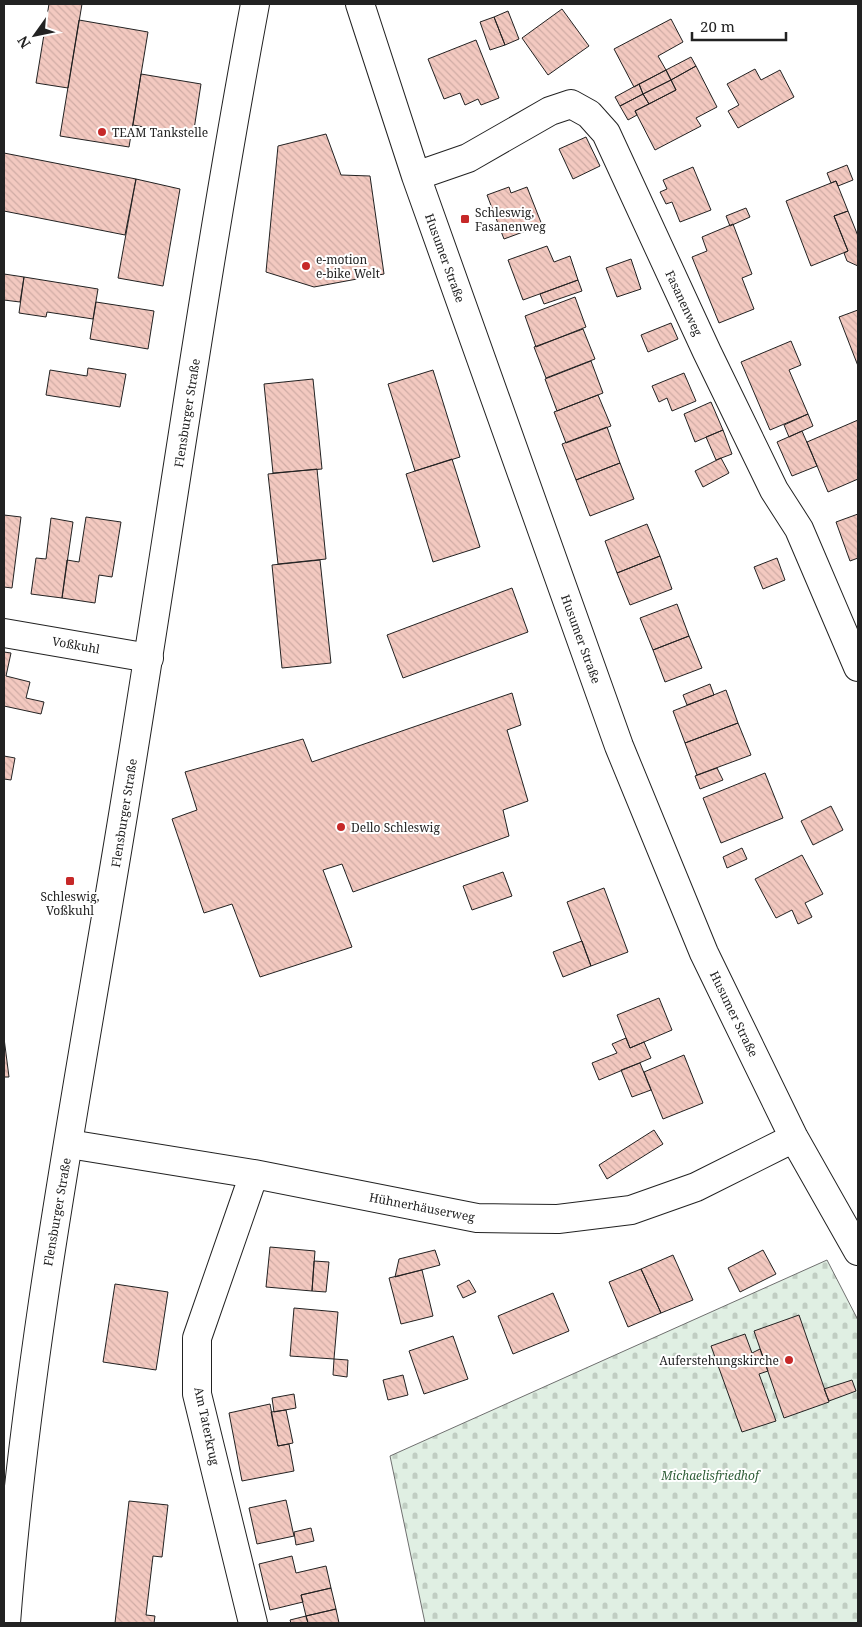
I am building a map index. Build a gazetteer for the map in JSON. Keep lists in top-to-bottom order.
{
  "streets": {
    "street": [
      "Husumer Straße",
      "Fasanenweg",
      "Flensburger Straße",
      "Voßkuhl",
      "Hühnerhäuserweg",
      "Am Taterkrug"
    ]
  },
  "crossings": [
    ["Husumer Straße", "Fasanenweg"],
    ["Husumer Straße", "Hühnerhäuserweg"],
    ["Flensburger Straße", "Voßkuhl"],
    ["Flensburger Straße", "Hühnerhäuserweg"],
    ["Hühnerhäuserweg", "Am Taterkrug"]
  ],
  "parks": ["Michaelisfriedhof"],
  "places": {
    "other": [
      "TEAM Tankstelle",
      "e-motion e-bike Welt",
      "Dello Schleswig",
      "Auferstehungskirche"
    ],
    "transit": ["Schleswig, Fasanenweg", "Schleswig, Voßkuhl"]
  },
  "scale_bar": "20 m",
  "north": "bottom left"
}
